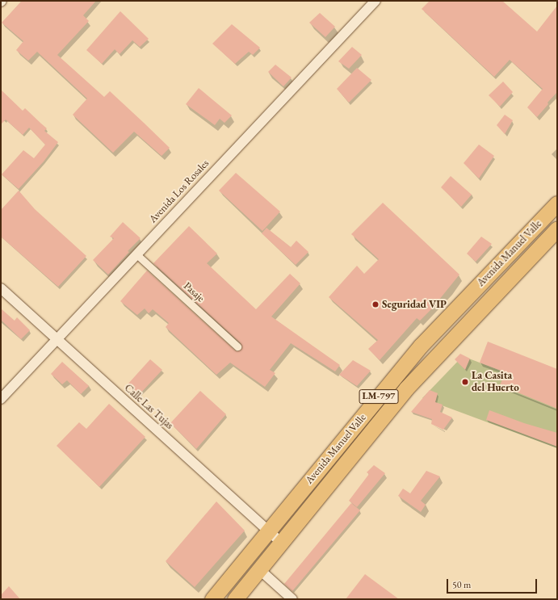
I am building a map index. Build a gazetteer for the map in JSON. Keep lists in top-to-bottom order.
{
  "streets": {
    "main road": ["Avenida Manuel Valle", "LM-797"],
    "street": ["Avenida Los Rosales", "Pasaje", "Calle Las Tujas"]
  },
  "crossings": [
    ["Avenida Los Rosales", "Pasaje"],
    ["Avenida Los Rosales", "Calle Las Tujas"],
    ["Avenida Manuel Valle", "Calle Las Tujas"]
  ],
  "places": ["Seguridad VIP", "La Casita del Huerto"],
  "scale_bar": "50 m"
}
